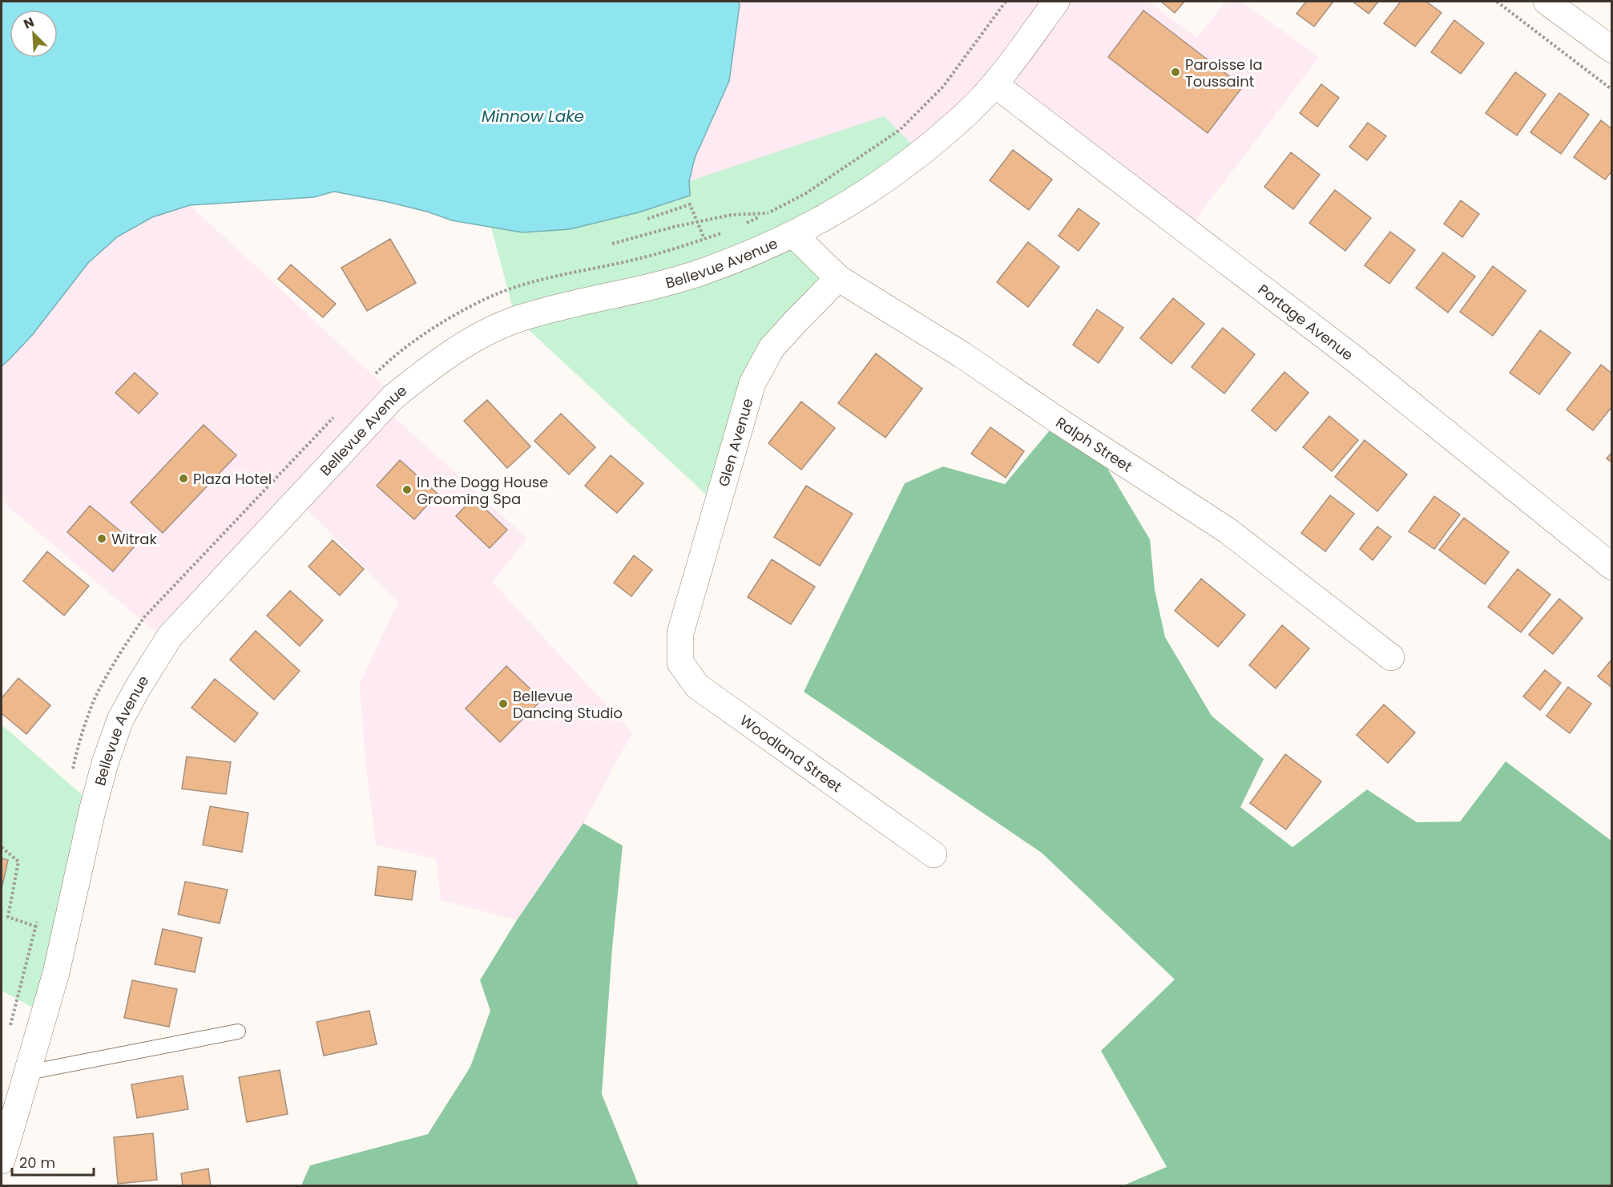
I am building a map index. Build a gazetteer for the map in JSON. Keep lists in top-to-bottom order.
{
  "streets": {
    "street": [
      "Bellevue Avenue",
      "Portage Avenue",
      "Glen Avenue",
      "Ralph Street",
      "Woodland Street"
    ]
  },
  "crossings": [
    ["Bellevue Avenue", "Portage Avenue"],
    ["Bellevue Avenue", "Ralph Street"],
    ["Glen Avenue", "Ralph Street"],
    ["Glen Avenue", "Woodland Street"]
  ],
  "water": ["Minnow Lake"],
  "places": [
    "Paroisse la Toussaint",
    "Plaza Hotel",
    "In the Dogg House Grooming Spa",
    "Witrak",
    "Bellevue Dancing Studio"
  ],
  "scale_bar": "20 m",
  "north": "top left"
}
